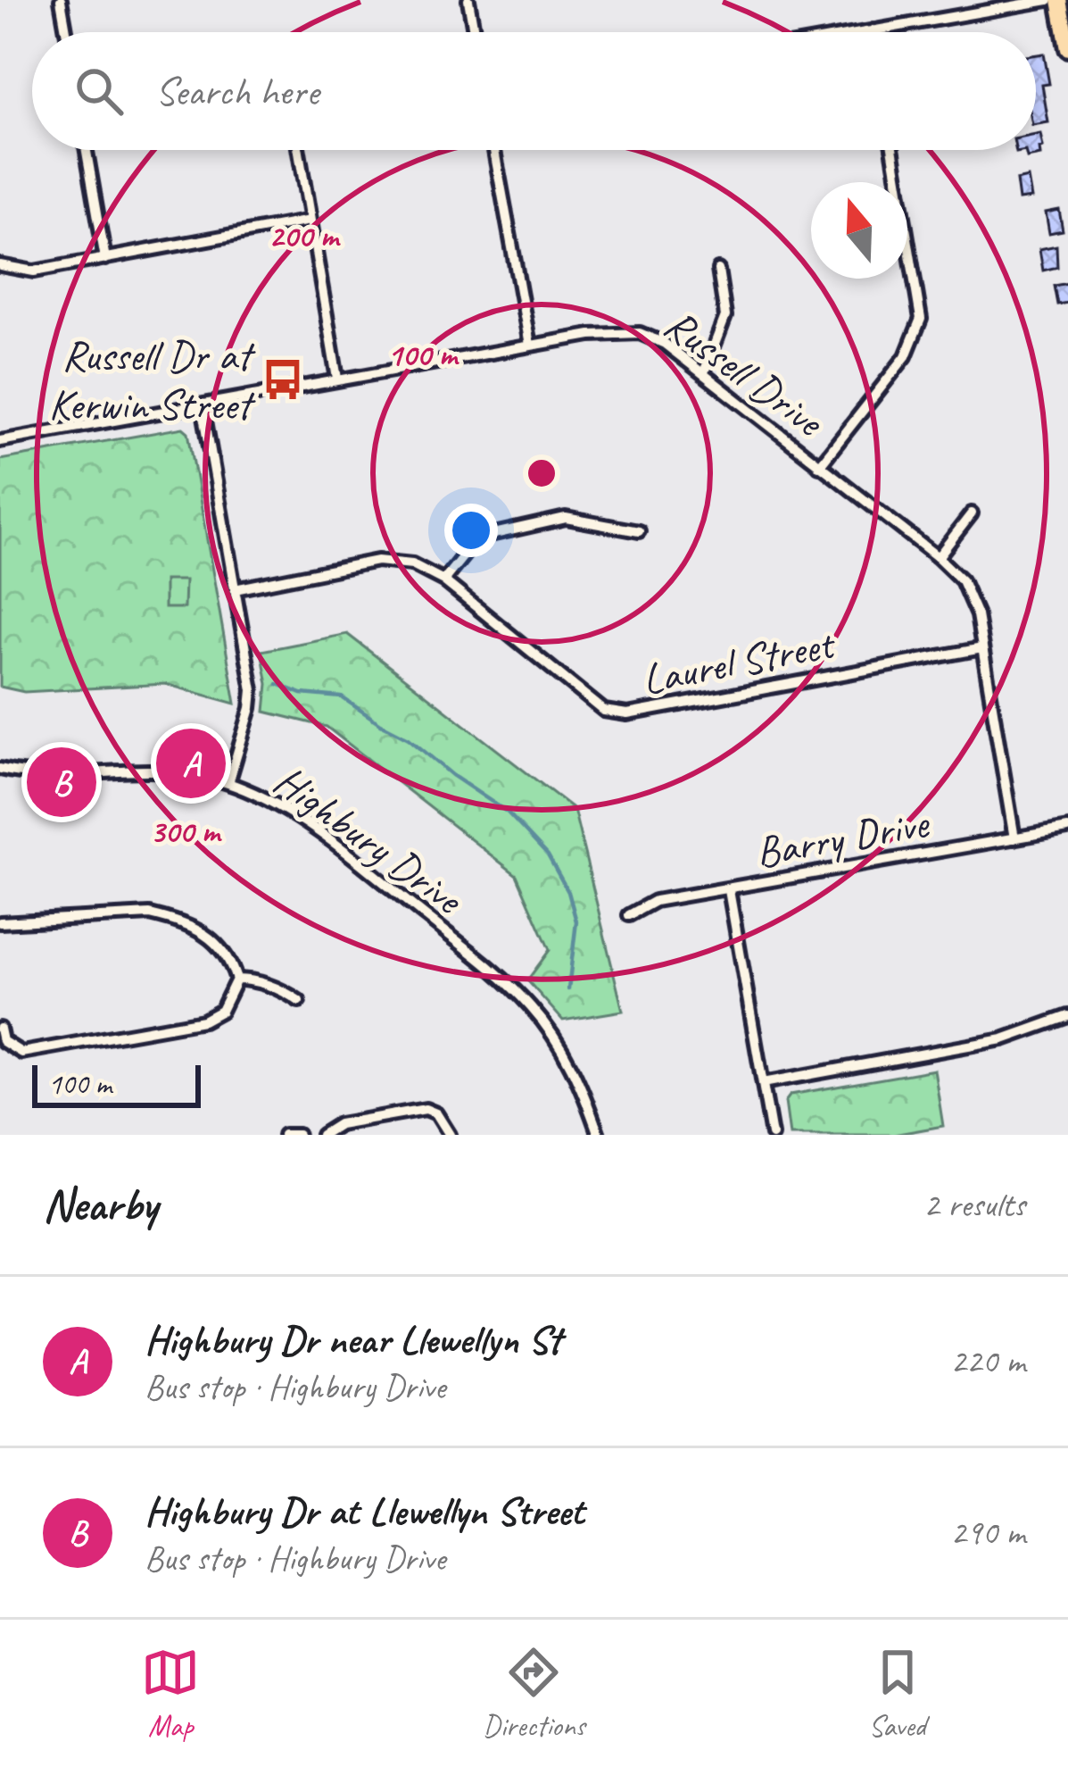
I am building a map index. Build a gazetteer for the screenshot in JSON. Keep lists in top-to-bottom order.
{
  "streets": {
    "street": [
      "Russell Drive",
      "Laurel Street",
      "Barry Drive",
      "Highbury Drive"
    ]
  },
  "crossings": [
    ["Russell Drive", "Laurel Street"],
    ["Russell Drive", "Barry Drive"]
  ],
  "places": {
    "bus stop": ["Russell Dr at Kerwin Street"]
  },
  "scale_bar": "100 m",
  "north": "top",
  "page": {
    "search": "Search here",
    "pins": ["A", "B"],
    "scale": "100 m",
    "heading": ["Nearby", "2 results"],
    "list": [
      {
        "mark": "A",
        "name": "Highbury Dr near Llewellyn St",
        "note": "Bus stop · Highbury Drive",
        "value": "220 m"
      },
      {
        "mark": "B",
        "name": "Highbury Dr at Llewellyn Street",
        "note": "Bus stop · Highbury Drive",
        "value": "290 m"
      }
    ],
    "nav": ["Map", "Directions", "Saved"]
  },
  "rings": ["200 m", "100 m", "300 m"]
}
